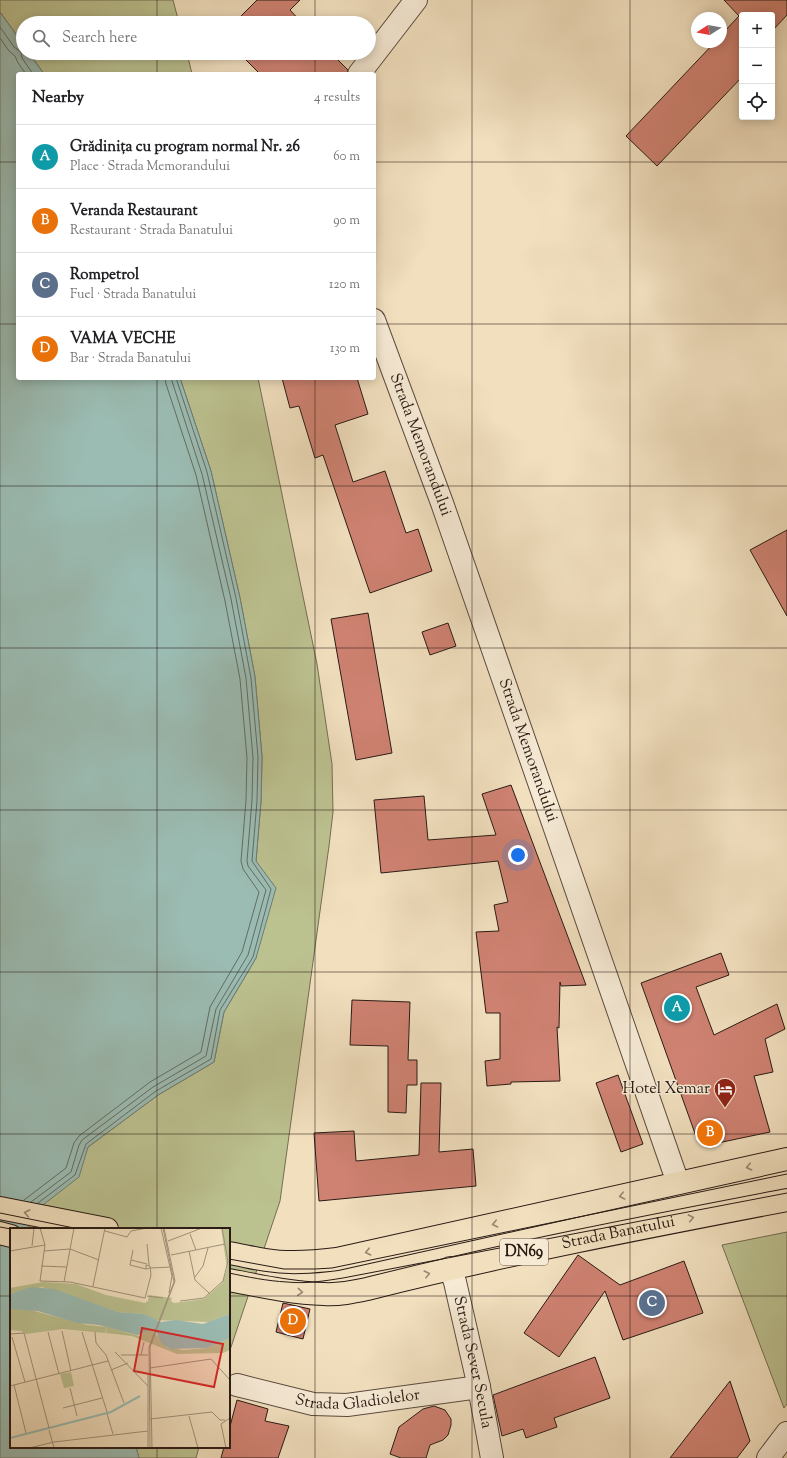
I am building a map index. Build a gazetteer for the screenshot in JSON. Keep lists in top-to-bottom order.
{
  "streets": {
    "main road": ["Strada Banatului", "DN69"],
    "street": ["Strada Memorandului", "Strada Sever Secula", "Strada Gladiolelor"]
  },
  "crossings": [
    ["Strada Memorandului", "DN69"],
    ["Strada Banatului", "Strada Sever Secula"],
    ["Strada Sever Secula", "Strada Gladiolelor"]
  ],
  "places": {
    "hotel": ["Hotel Xemar"]
  },
  "north": "left",
  "page": {
    "map_buttons": ["+", "−"],
    "search": "Search here",
    "heading": ["Nearby", "4 results"],
    "list": [
      {
        "mark": "A",
        "name": "Grădinița cu program normal Nr. 26",
        "note": "Place · Strada Memorandului",
        "value": "60 m"
      },
      {
        "mark": "B",
        "name": "Veranda Restaurant",
        "note": "Restaurant · Strada Banatului",
        "value": "90 m"
      },
      {
        "mark": "C",
        "name": "Rompetrol",
        "note": "Fuel · Strada Banatului",
        "value": "120 m"
      },
      {
        "mark": "D",
        "name": "VAMA VECHE",
        "note": "Bar · Strada Banatului",
        "value": "130 m"
      }
    ],
    "pins": [
      "A",
      "B",
      "C",
      "D"
    ]
  }
}
